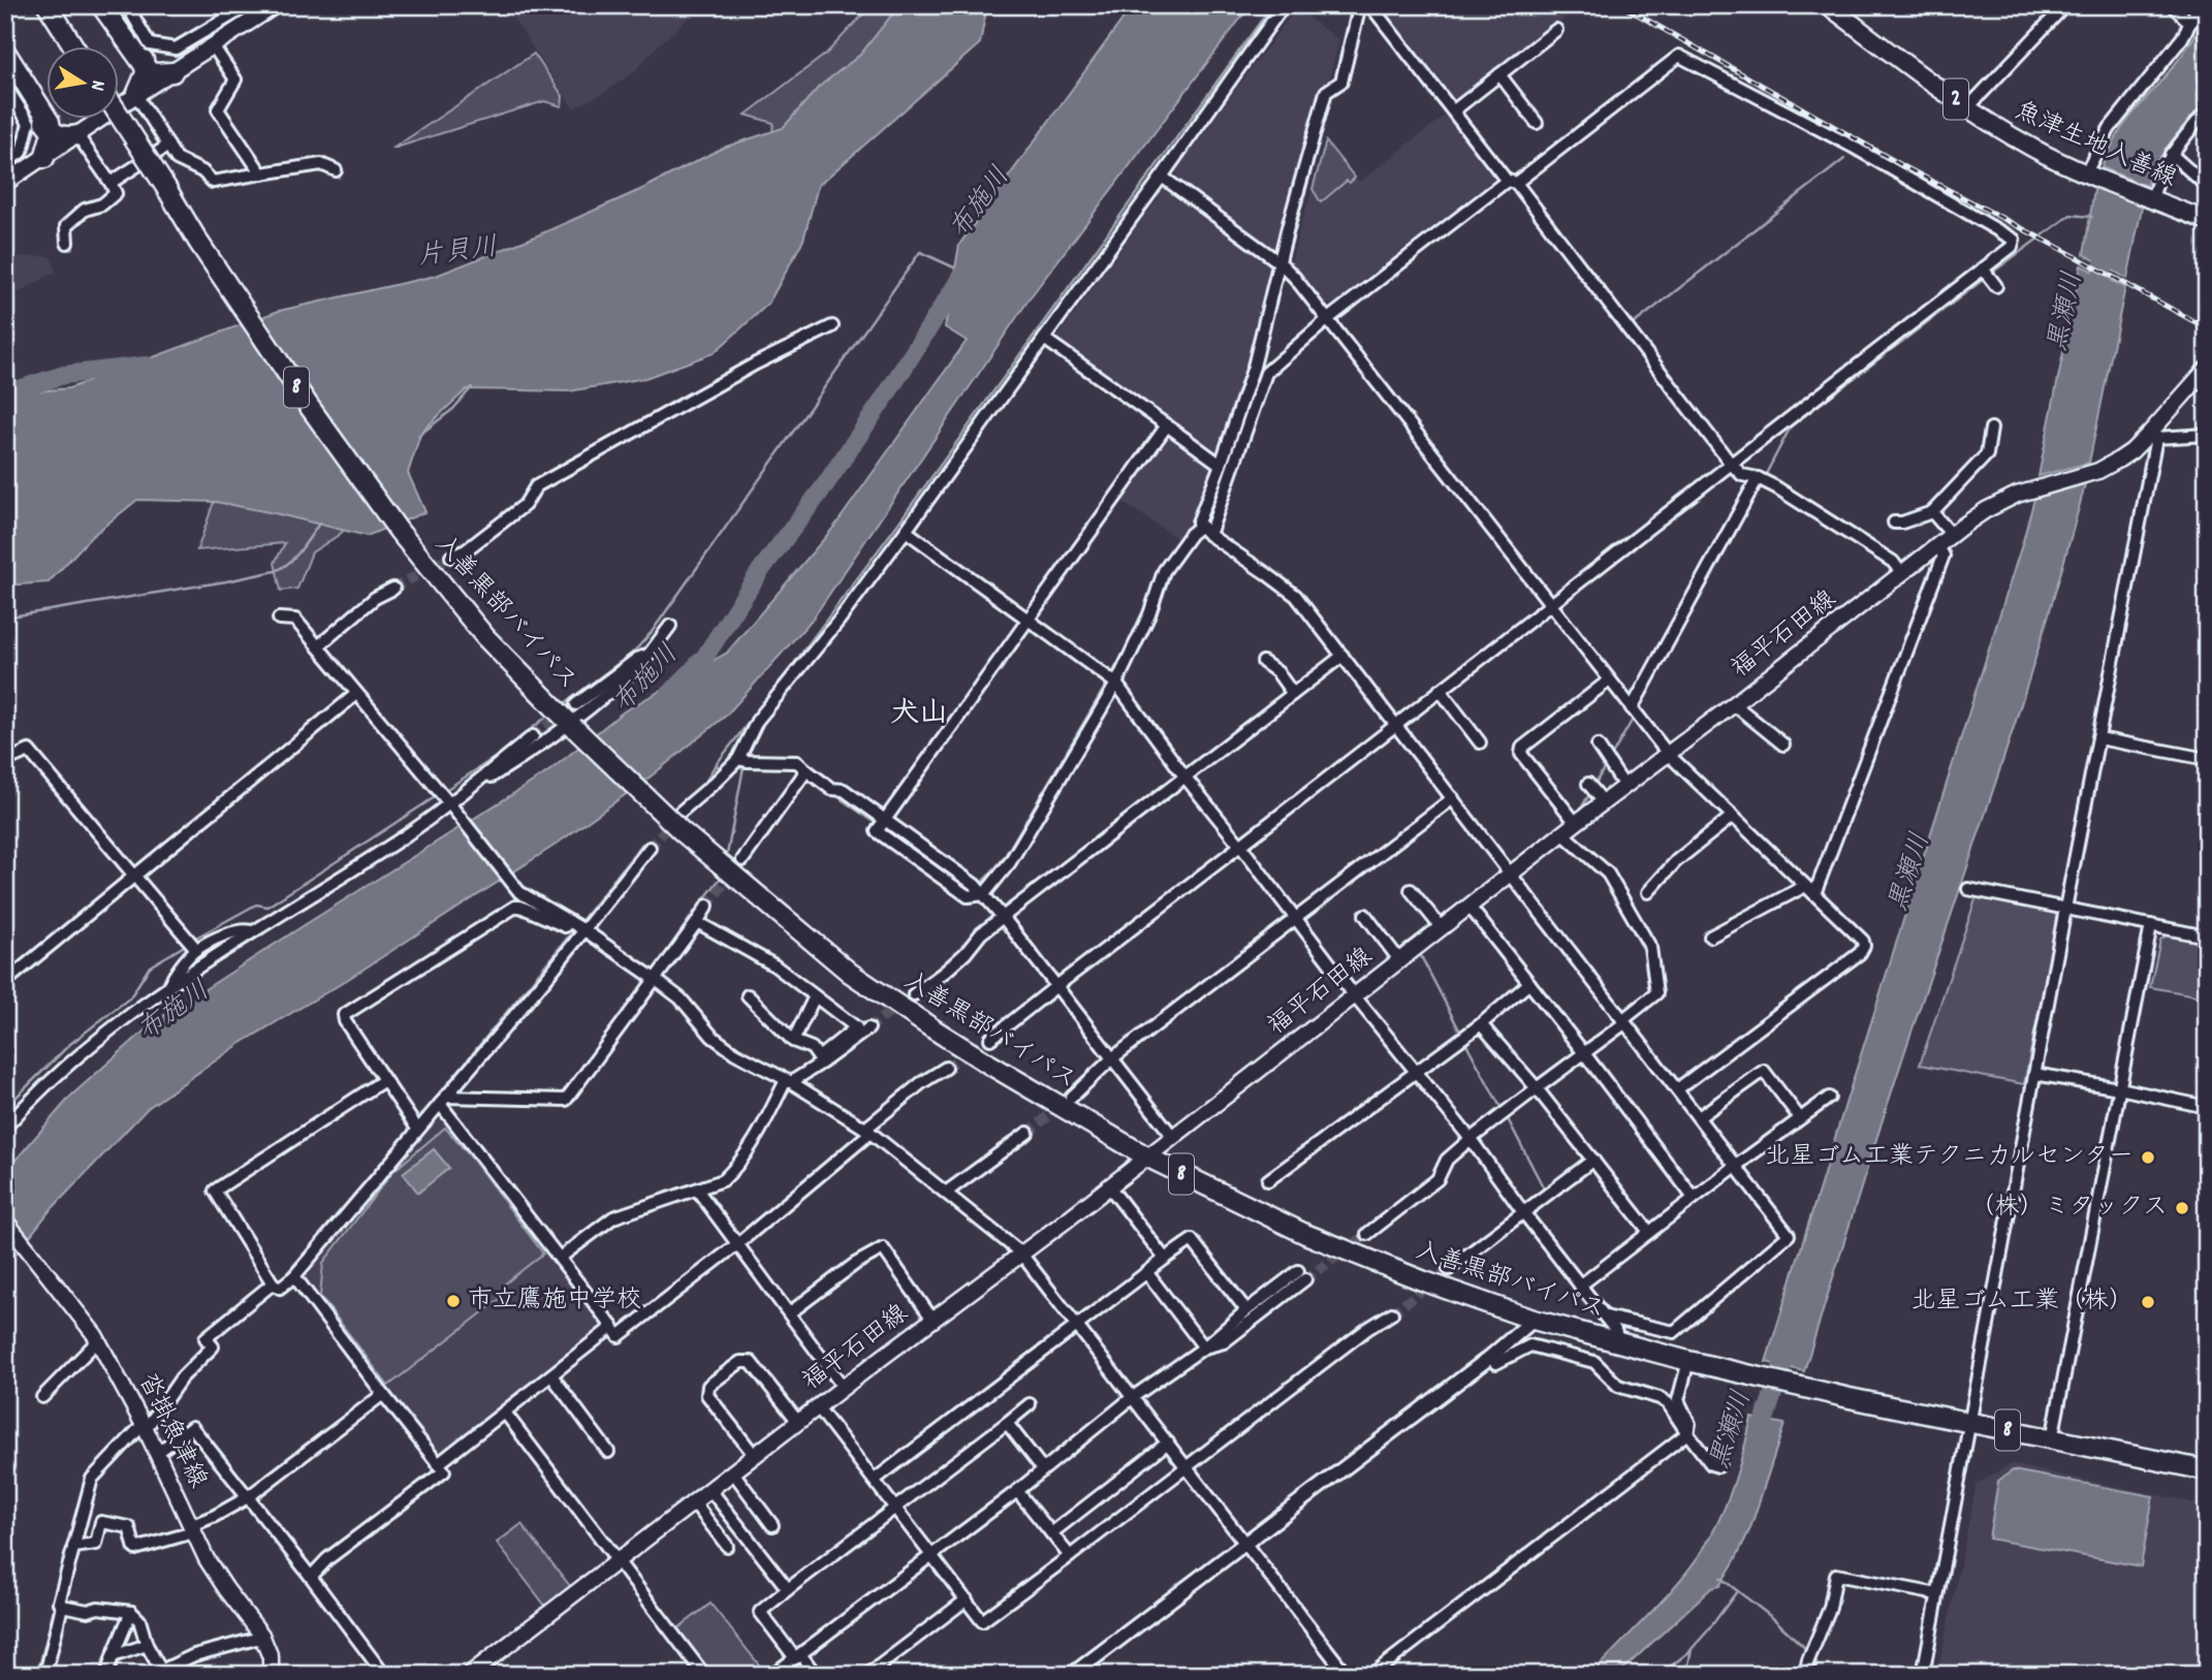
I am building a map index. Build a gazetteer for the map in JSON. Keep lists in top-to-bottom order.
{
  "streets": {
    "highway": ["8", "入善黒部バイパス"],
    "main road": [
      "2",
      "魚津生地入善線",
      "福平石田線",
      "沓掛魚津線"
    ]
  },
  "crossings": [
    ["入善黒部バイパス", "福平石田線"]
  ],
  "districts": ["犬山"],
  "water": ["布施川", "片貝川", "黒瀬川"],
  "places": [
    "北星ゴム工業テクニカルセンター",
    "（株）ミタックス",
    "市立鷹施中学校",
    "北星ゴム工業（株）"
  ],
  "north": "right"
}
